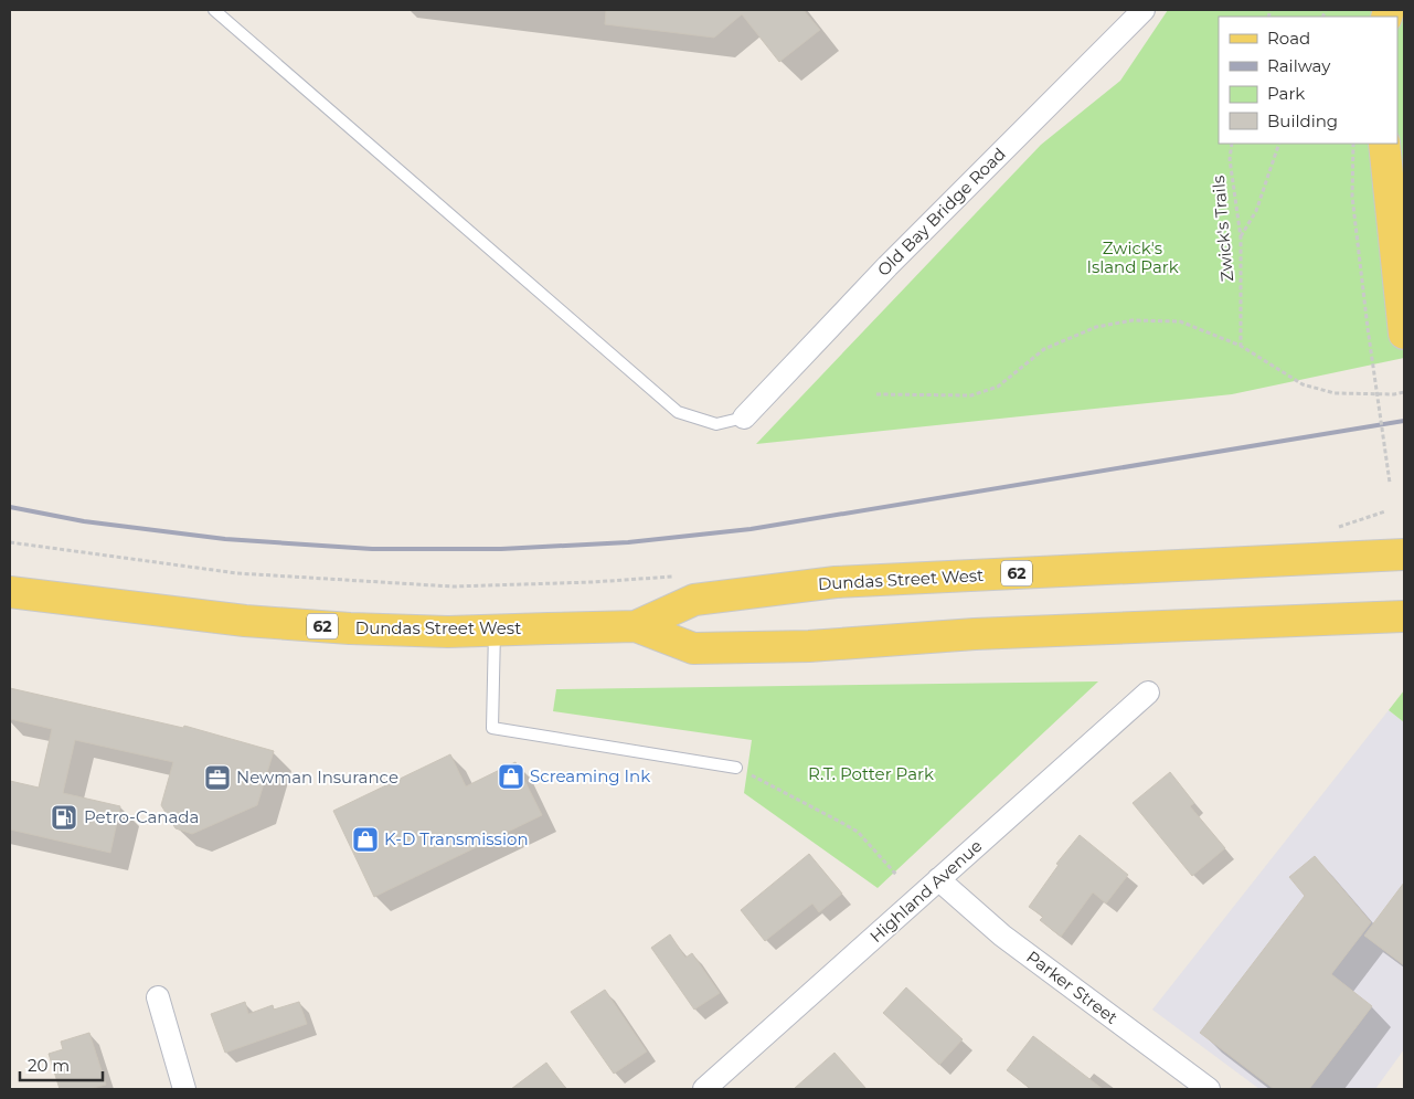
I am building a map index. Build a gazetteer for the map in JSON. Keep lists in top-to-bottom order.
{
  "streets": {
    "main road": ["62", "Dundas Street West"],
    "street": ["Old Bay Bridge Road", "Highland Avenue", "Parker Street"],
    "path": ["Zwick's Trails"]
  },
  "crossings": [
    ["Highland Avenue", "Parker Street"]
  ],
  "parks": ["Zwick's Island Park", "R.T. Potter Park"],
  "places": {
    "shop": ["Screaming Ink", "K-D Transmission"],
    "office": ["Newman Insurance"],
    "fuel station": ["Petro-Canada"]
  },
  "legend": [
    "Road",
    "Railway",
    "Park",
    "Building"
  ],
  "scale_bar": "20 m"
}
